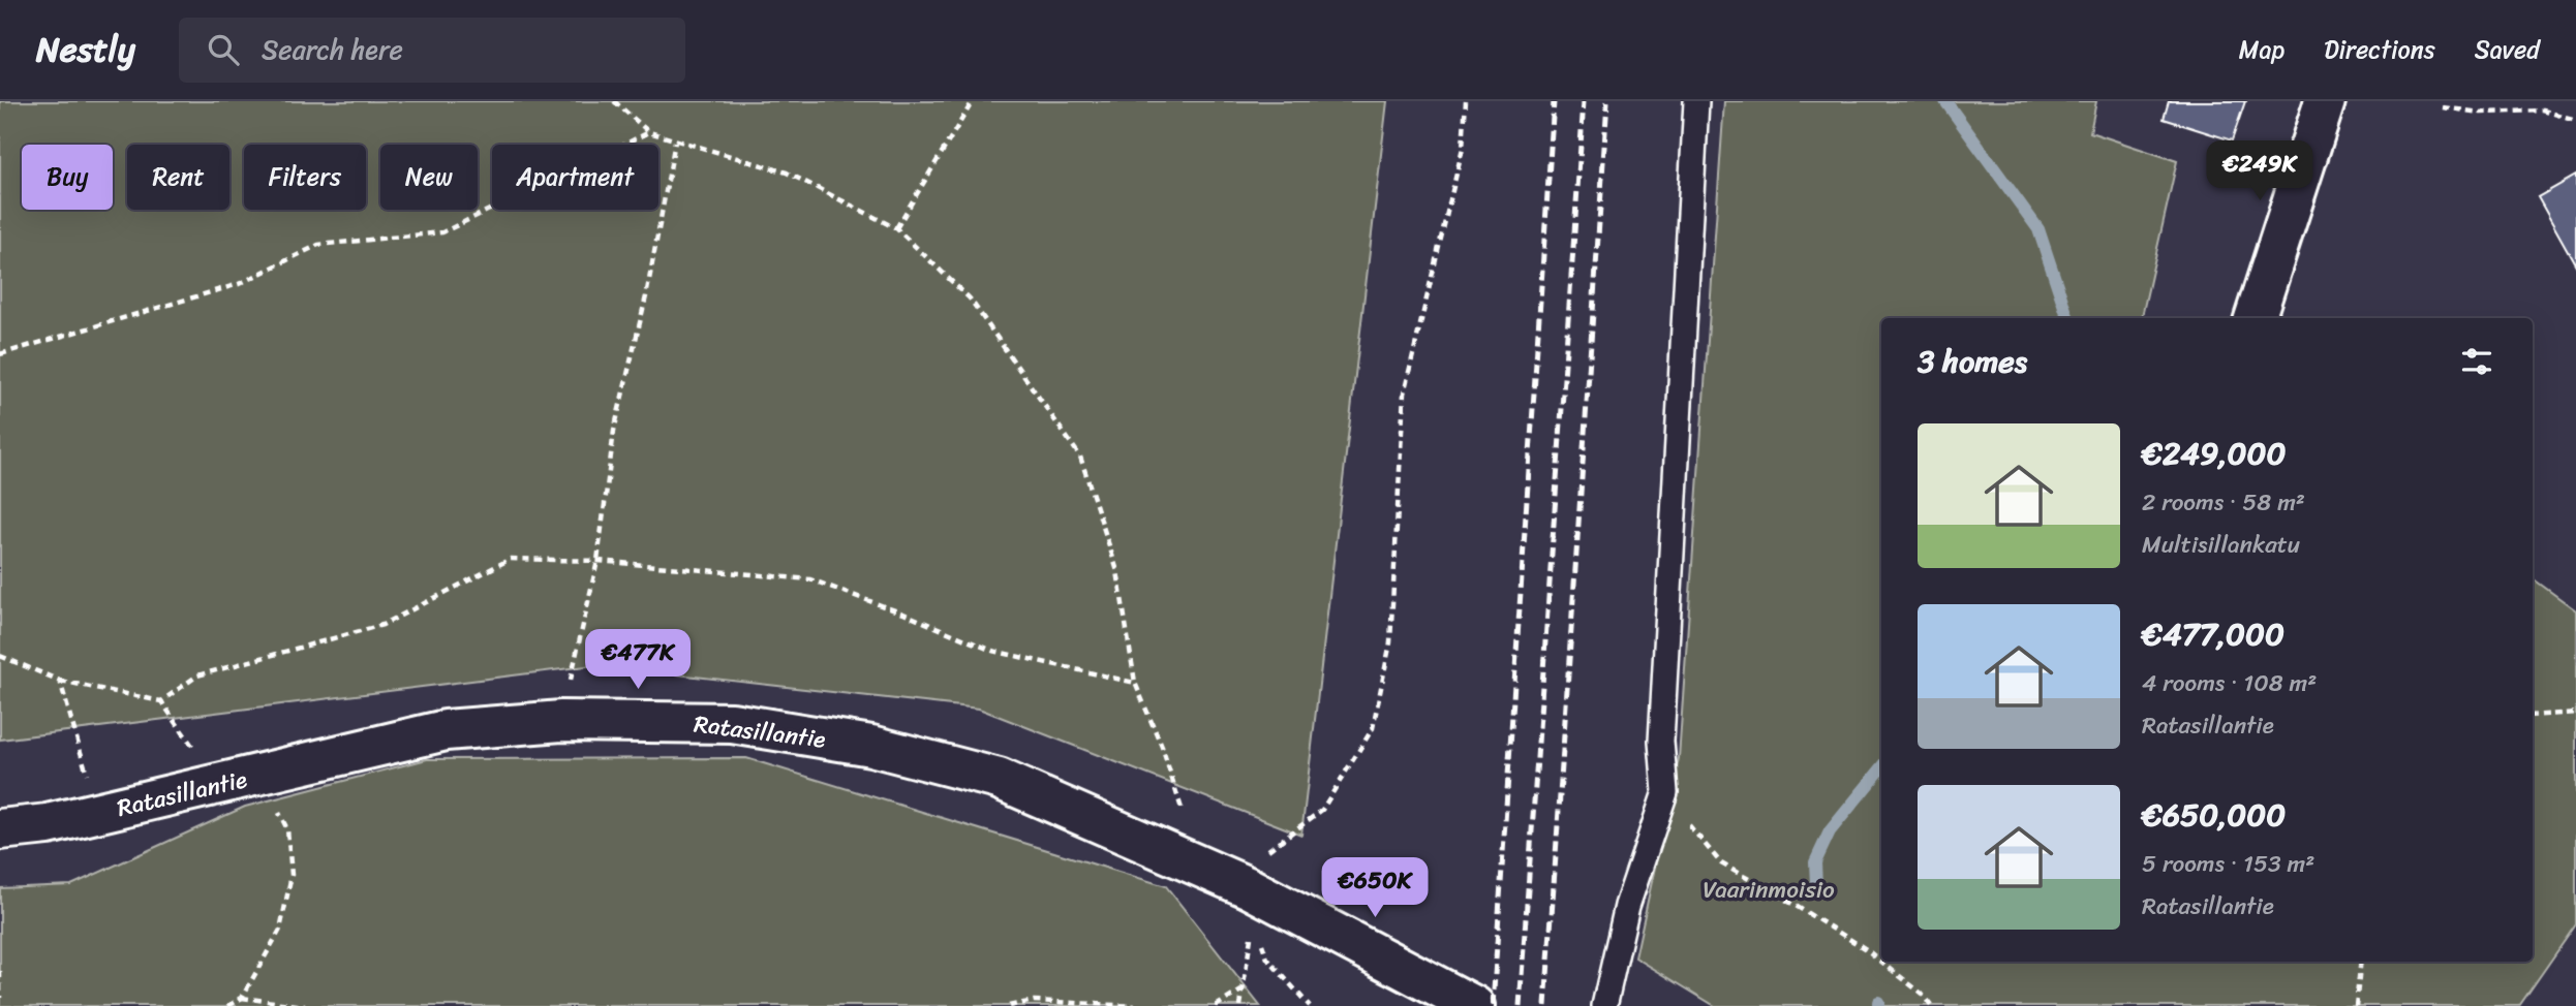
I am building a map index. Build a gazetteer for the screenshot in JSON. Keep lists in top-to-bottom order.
{
  "streets": {
    "street": ["Ratasillantie"]
  },
  "parks": ["Vaarinmoisio"],
  "page": {
    "header": "Nestly",
    "search": "Search here",
    "nav": ["Map", "Directions", "Saved"],
    "price": ["€249K", "€477K", "€650K"],
    "chip": [
      "Buy",
      "Rent",
      "Filters",
      "New",
      "Apartment"
    ],
    "heading": "3 homes",
    "list": [
      {
        "name": "€249,000",
        "note": "2 rooms · 58 m² · Multisillankatu"
      },
      {
        "name": "€477,000",
        "note": "4 rooms · 108 m² · Ratasillantie"
      },
      {
        "name": "€650,000",
        "note": "5 rooms · 153 m² · Ratasillantie"
      }
    ]
  }
}
